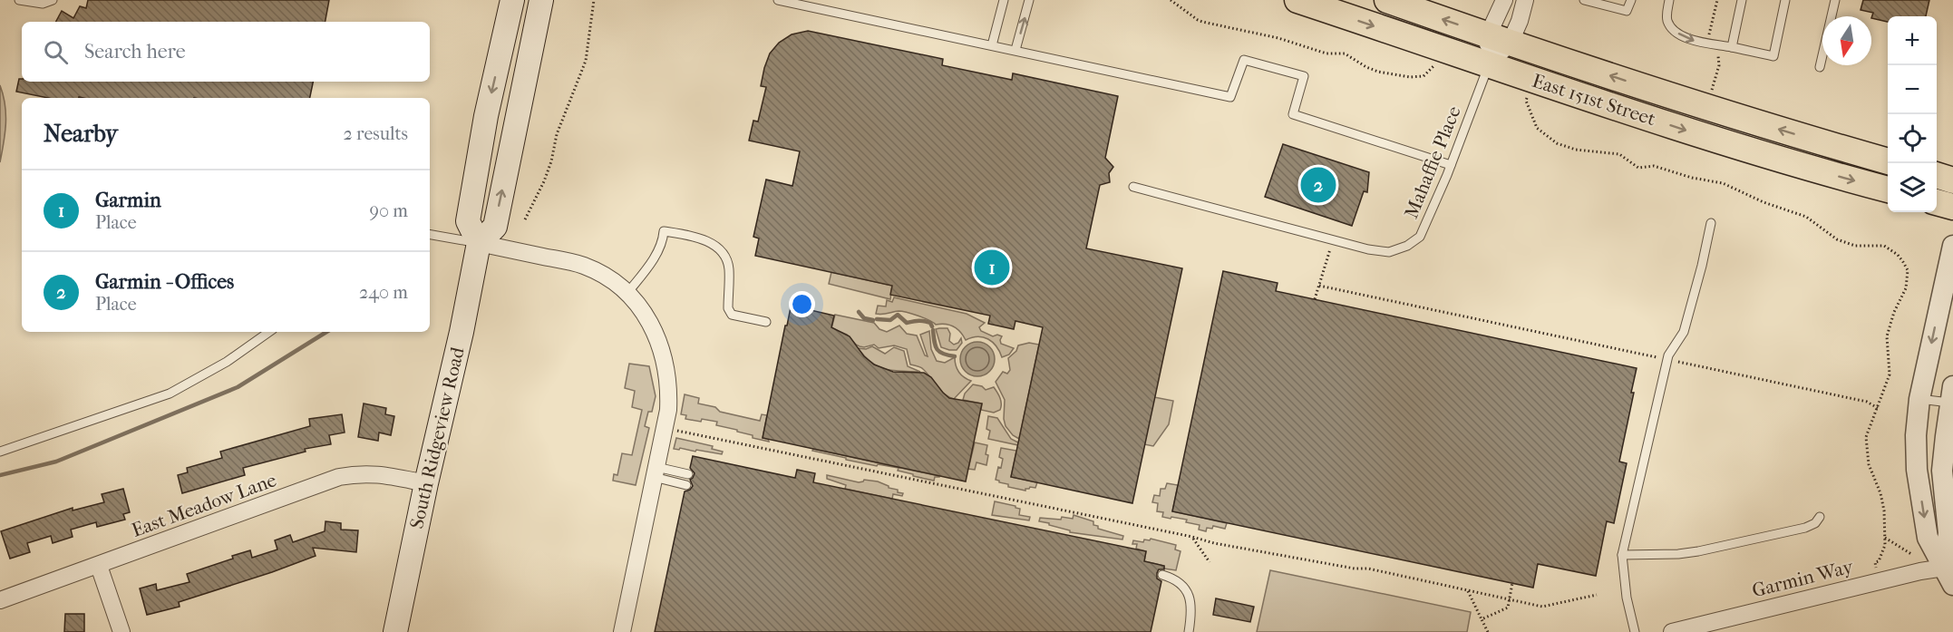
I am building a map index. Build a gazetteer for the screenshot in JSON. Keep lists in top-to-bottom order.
{
  "streets": {
    "main road": ["East 151st Street", "South Ridgeview Road"],
    "street": ["East Meadow Lane", "Garmin Way"],
    "lane": ["Mahaffie Place"]
  },
  "crossings": [
    ["East 151st Street", "Mahaffie Place"],
    ["South Ridgeview Road", "East Meadow Lane"]
  ],
  "north": "bottom",
  "page": {
    "map_buttons": ["+", "−"],
    "search": "Search here",
    "heading": ["Nearby", "2 results"],
    "pins": ["2", "1"],
    "list": [
      {
        "mark": "1",
        "name": "Garmin",
        "note": "Place",
        "value": "90 m"
      },
      {
        "mark": "2",
        "name": "Garmin - Offices",
        "note": "Place",
        "value": "240 m"
      }
    ]
  }
}
